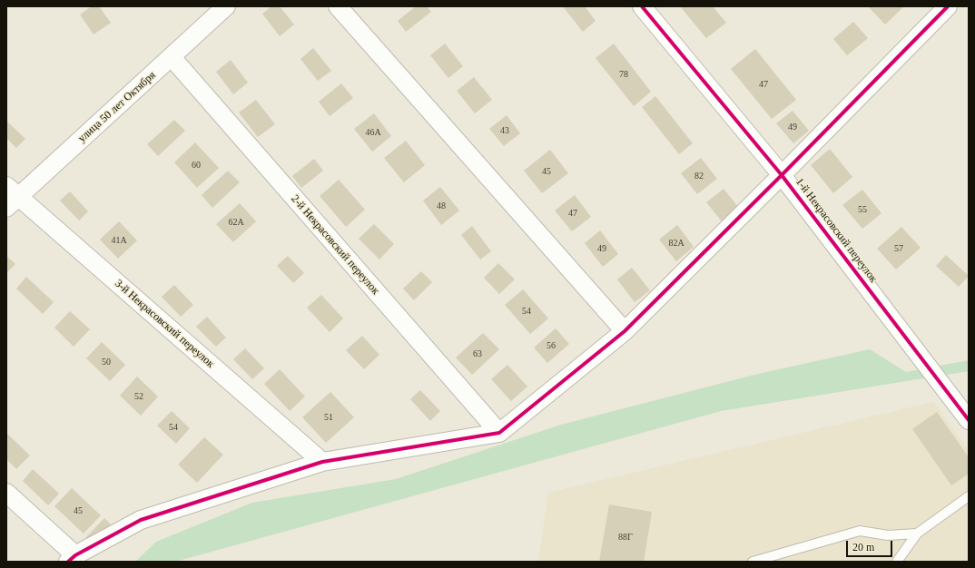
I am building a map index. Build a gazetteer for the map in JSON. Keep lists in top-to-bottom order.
{
  "streets": {
    "street": [
      "улица 50 лет Октября",
      "1-й Некрасовский переулок",
      "2-й Некрасовский переулок",
      "3-й Некрасовский переулок"
    ]
  },
  "crossings": [
    ["улица 50 лет Октября", "2-й Некрасовский переулок"],
    ["улица 50 лет Октября", "3-й Некрасовский переулок"]
  ],
  "house_numbers": [
    "78",
    "47",
    "49",
    "43",
    "46А",
    "60",
    "45",
    "82",
    "48",
    "55",
    "47",
    "62А",
    "41А",
    "82А",
    "49",
    "57",
    "54",
    "56",
    "63",
    "50",
    "52",
    "51",
    "54",
    "45",
    "88Г"
  ],
  "scale_bar": "20 m"
}
